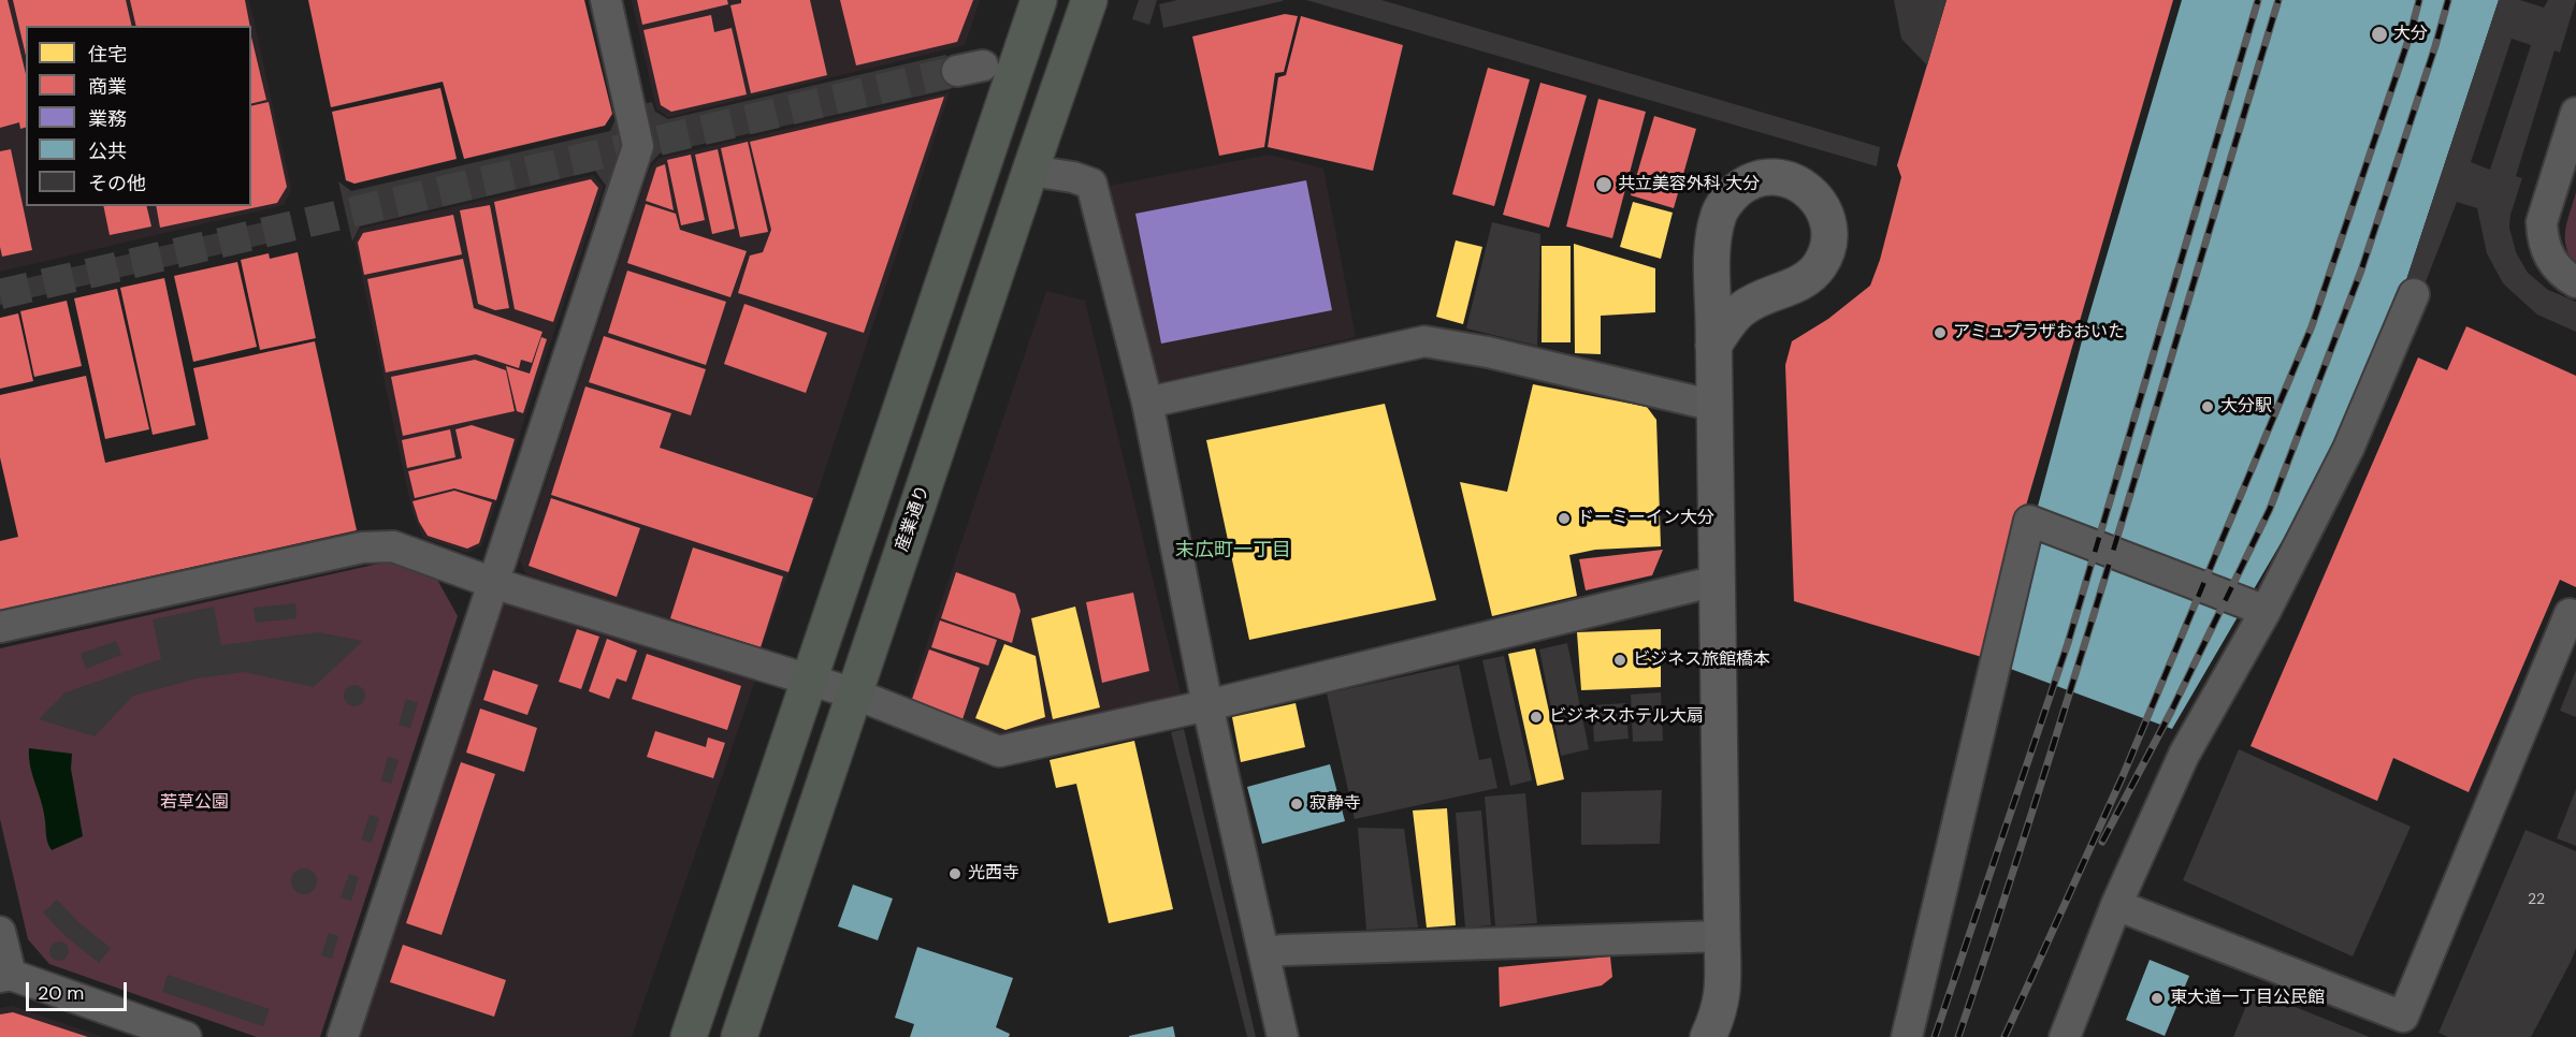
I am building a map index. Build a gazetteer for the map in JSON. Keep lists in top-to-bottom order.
{
  "streets": {
    "highway": ["産業通り"]
  },
  "districts": ["末広町一丁目"],
  "parks": ["若草公園"],
  "places": [
    "大分",
    "共立美容外科 大分",
    "アミュプラザおおいた",
    "大分駅",
    "ドーミーイン大分",
    "ビジネス旅館橋本",
    "ビジネスホテル大扇",
    "寂静寺",
    "光西寺",
    "東大道一丁目公民館"
  ],
  "house_numbers": ["22"],
  "legend": [
    "住宅",
    "商業",
    "業務",
    "公共",
    "その他"
  ],
  "scale_bar": "20 m"
}
